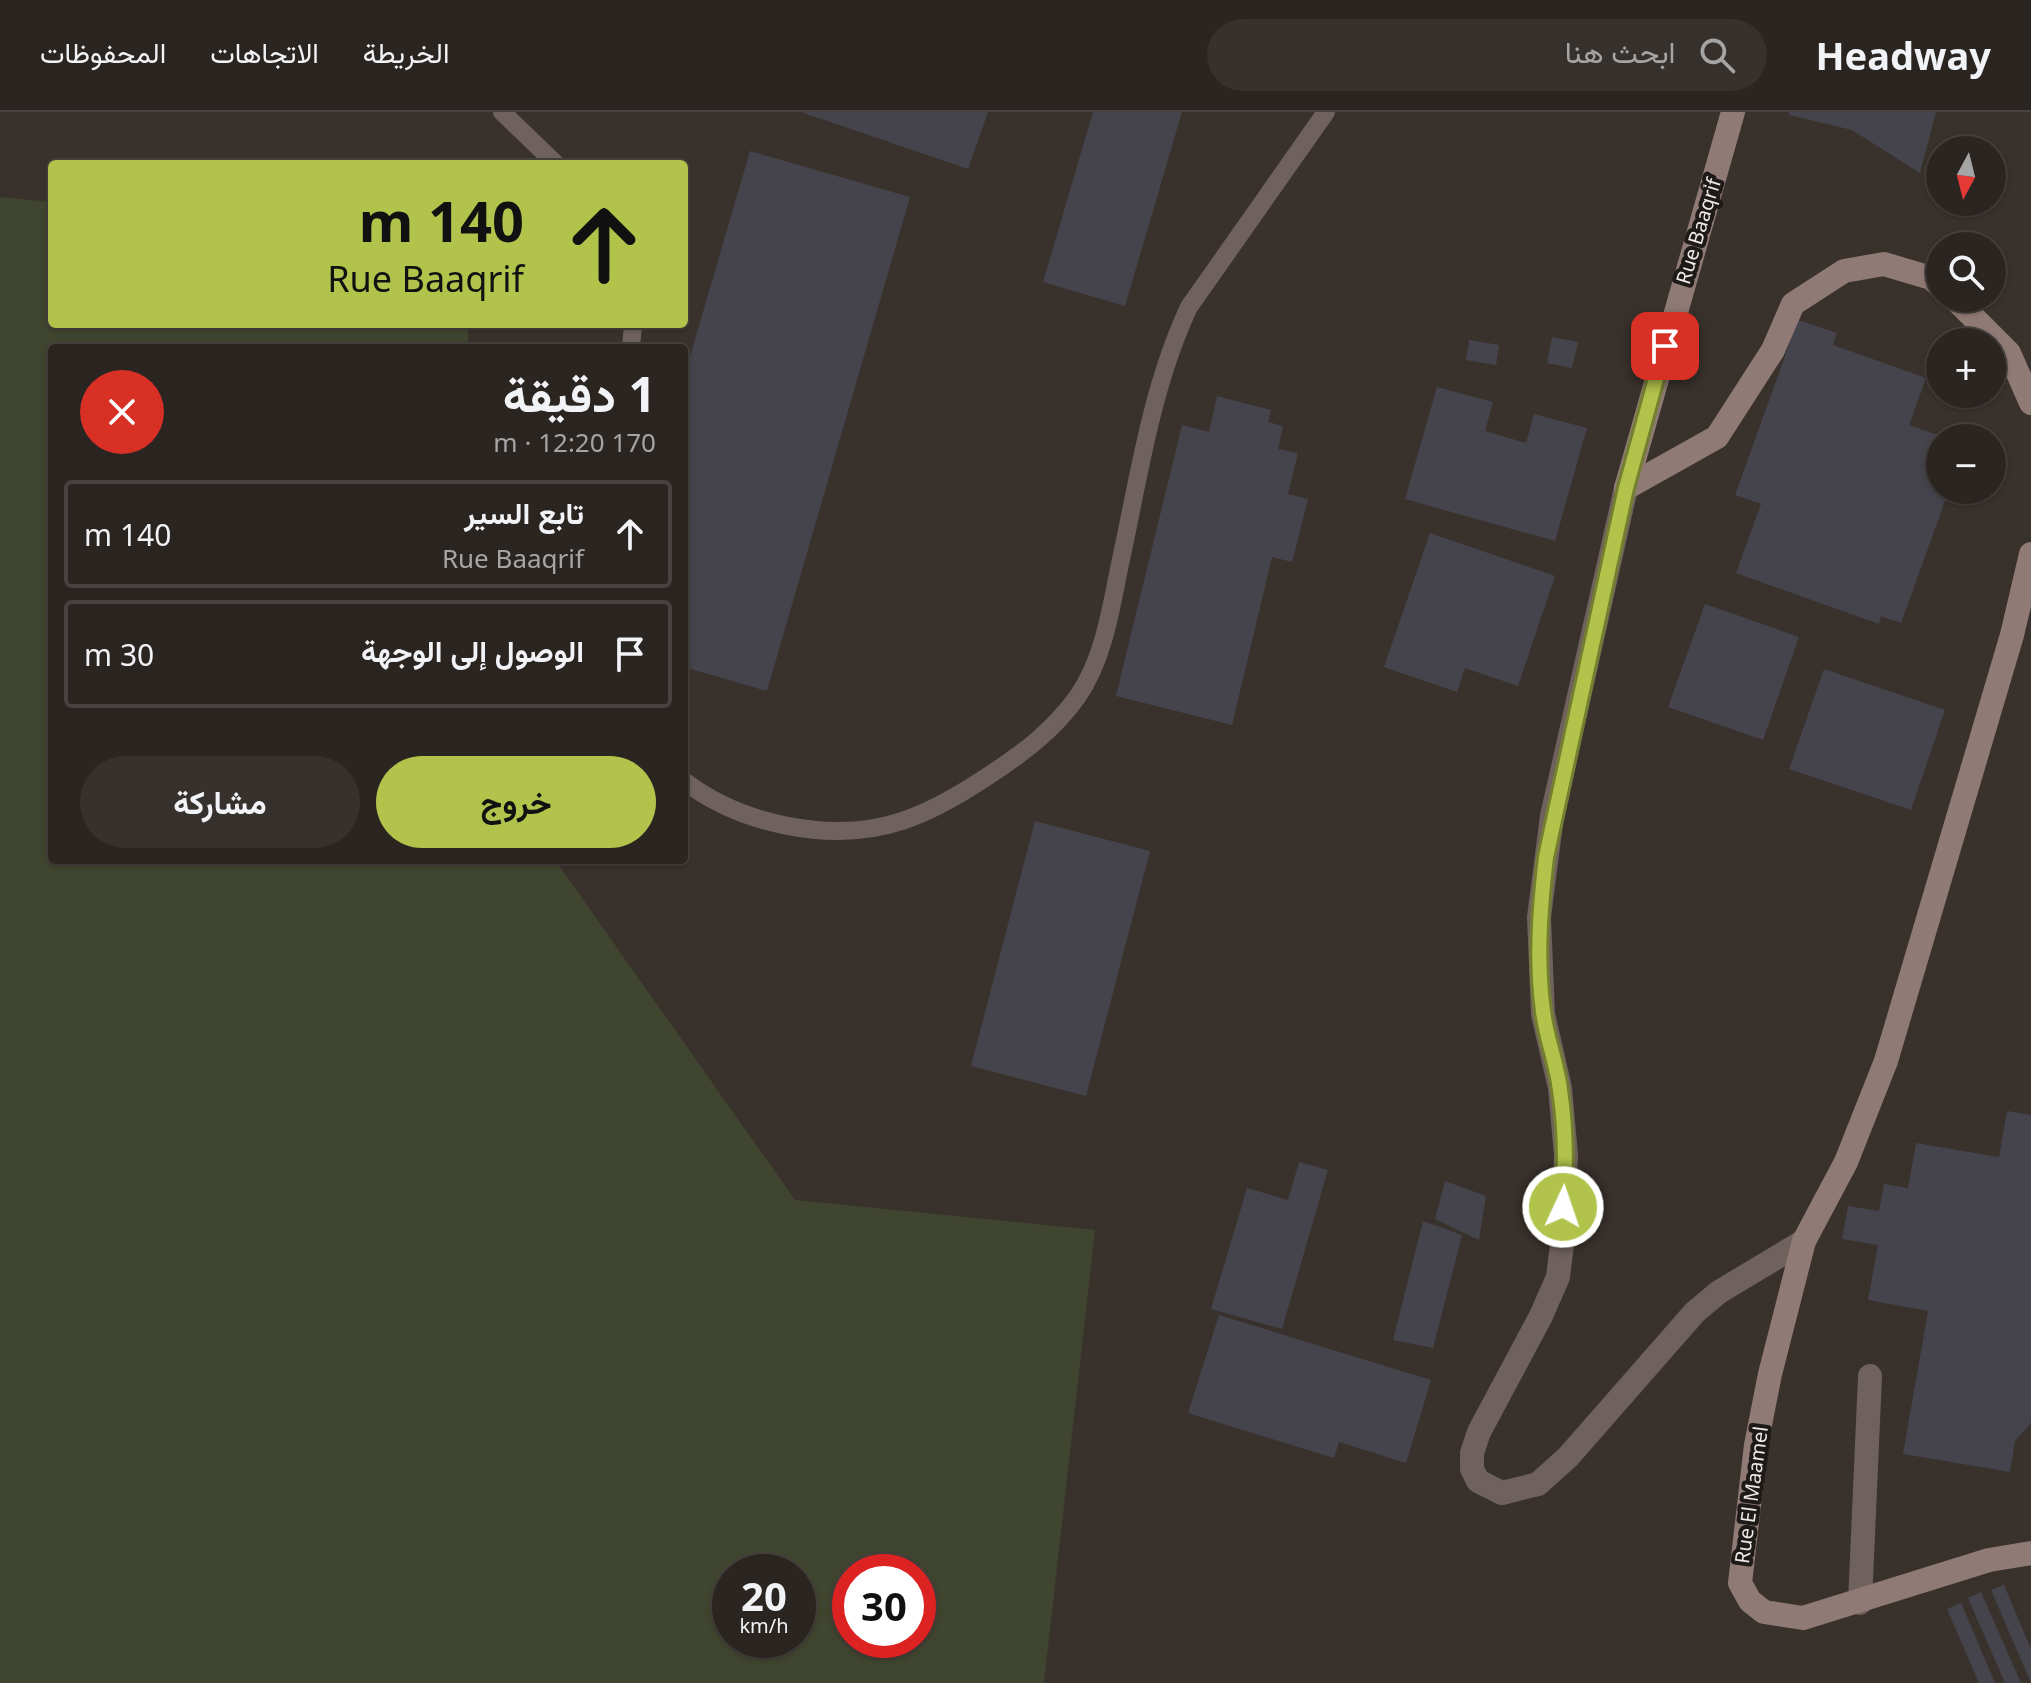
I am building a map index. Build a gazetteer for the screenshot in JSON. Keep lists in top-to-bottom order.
{
  "streets": {
    "street": ["Rue Baaqrif", "Rue El Maamel"]
  },
  "north": "bottom",
  "page": {
    "header": "Headway",
    "search": "ابحث هنا",
    "nav": ["الخريطة", "الاتجاهات", "المحفوظات"],
    "map_buttons": ["+", "−"],
    "turn": ["140 m", "Rue Baaqrif"],
    "heading": ["1 دقيقة", "170 m · 12:20"],
    "list": [
      {
        "name": "تابع السير",
        "note": "Rue Baaqrif",
        "value": "140 m"
      },
      {
        "name": "الوصول إلى الوجهة",
        "value": "30 m"
      }
    ],
    "buttons": ["خروج", "مشاركة"],
    "speed": "20 km/h",
    "limit": "30"
  }
}
